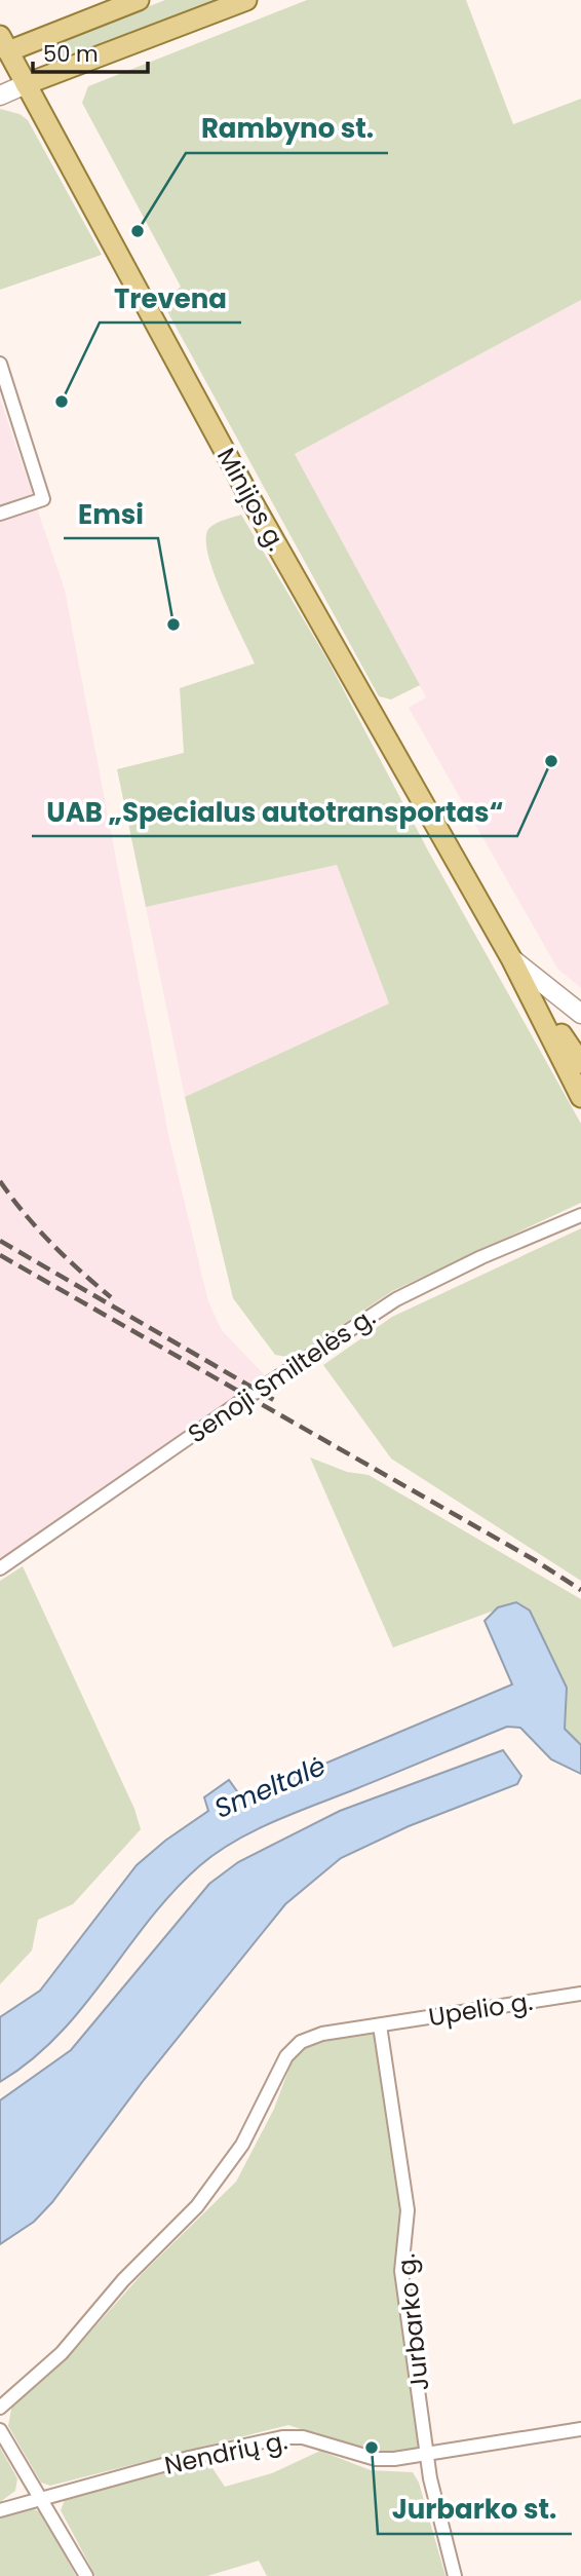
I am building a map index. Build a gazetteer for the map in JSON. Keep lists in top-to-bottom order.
{
  "streets": {
    "main road": ["Minijos g."],
    "street": [
      "Senoji Smiltelės g.",
      "Upelio g.",
      "Jurbarko g.",
      "Nendrių g."
    ]
  },
  "crossings": [
    ["Upelio g.", "Jurbarko g."],
    ["Jurbarko g.", "Nendrių g."]
  ],
  "water": ["Smeltalė"],
  "places": [
    "Rambyno st.",
    "Trevena",
    "Emsi",
    "UAB „Specialus autotransportas“",
    "Jurbarko st."
  ],
  "scale_bar": "50 m"
}
